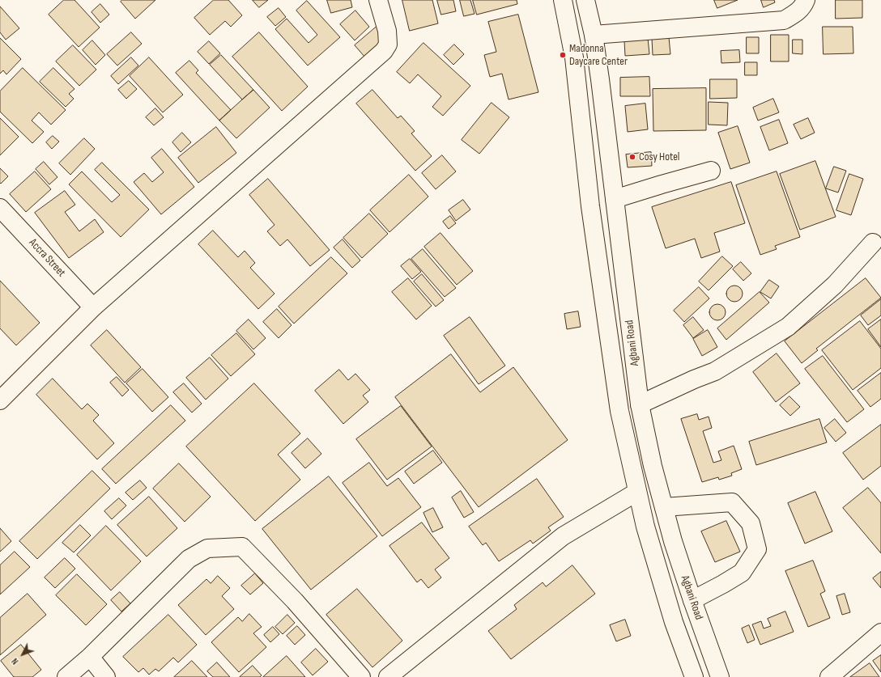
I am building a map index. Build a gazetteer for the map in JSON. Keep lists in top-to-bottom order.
{
  "streets": {
    "street": ["Accra Street", "Agbani Road"]
  },
  "places": ["Madonna Daycare Center", "Cosy Hotel"],
  "north": "bottom left"
}
